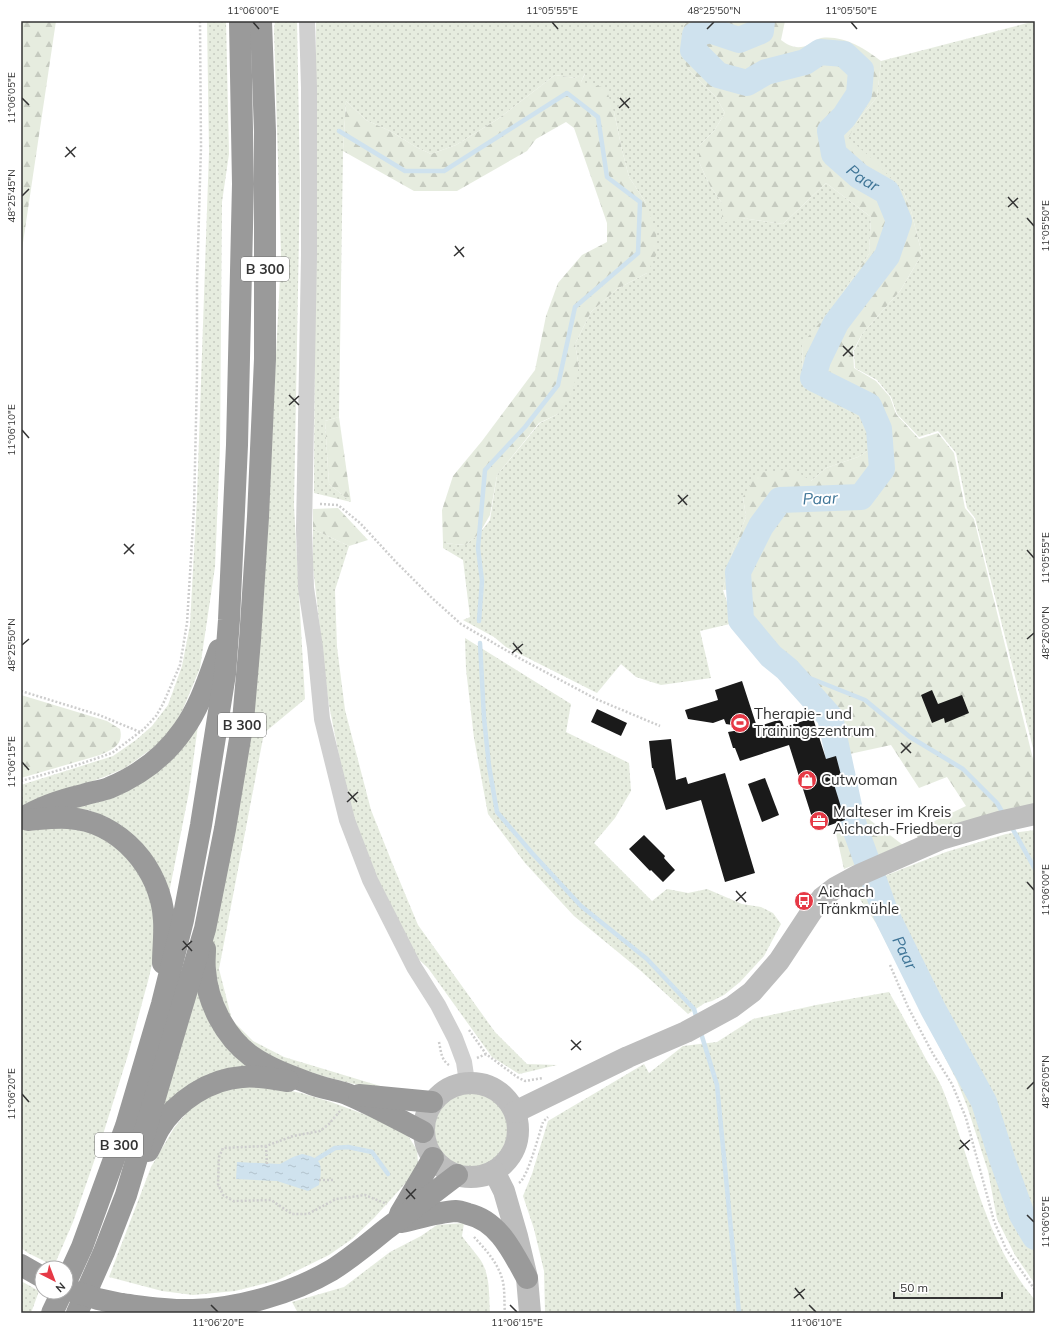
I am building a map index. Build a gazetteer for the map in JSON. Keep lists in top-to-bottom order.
{
  "streets": {
    "highway": ["B 300"]
  },
  "water": ["Paar"],
  "places": {
    "sports": ["Therapie- und Trainingszentrum"],
    "shop": ["Cutwoman"],
    "office": ["Malteser im Kreis Aichach-Friedberg"],
    "bus stop": ["Aichach Tränkmühle"]
  },
  "scale_bar": "50 m",
  "north": "bottom right",
  "coordinates": [
    "11°06'00\"E",
    "11°05'55\"E",
    "48°25'50\"N",
    "11°05'50\"E",
    "11°06'05\"E",
    "48°25'45\"N",
    "11°06'10\"E",
    "48°26'00\"N",
    "11°06'15\"E",
    "48°26'05\"N",
    "11°06'20\"E"
  ]
}
